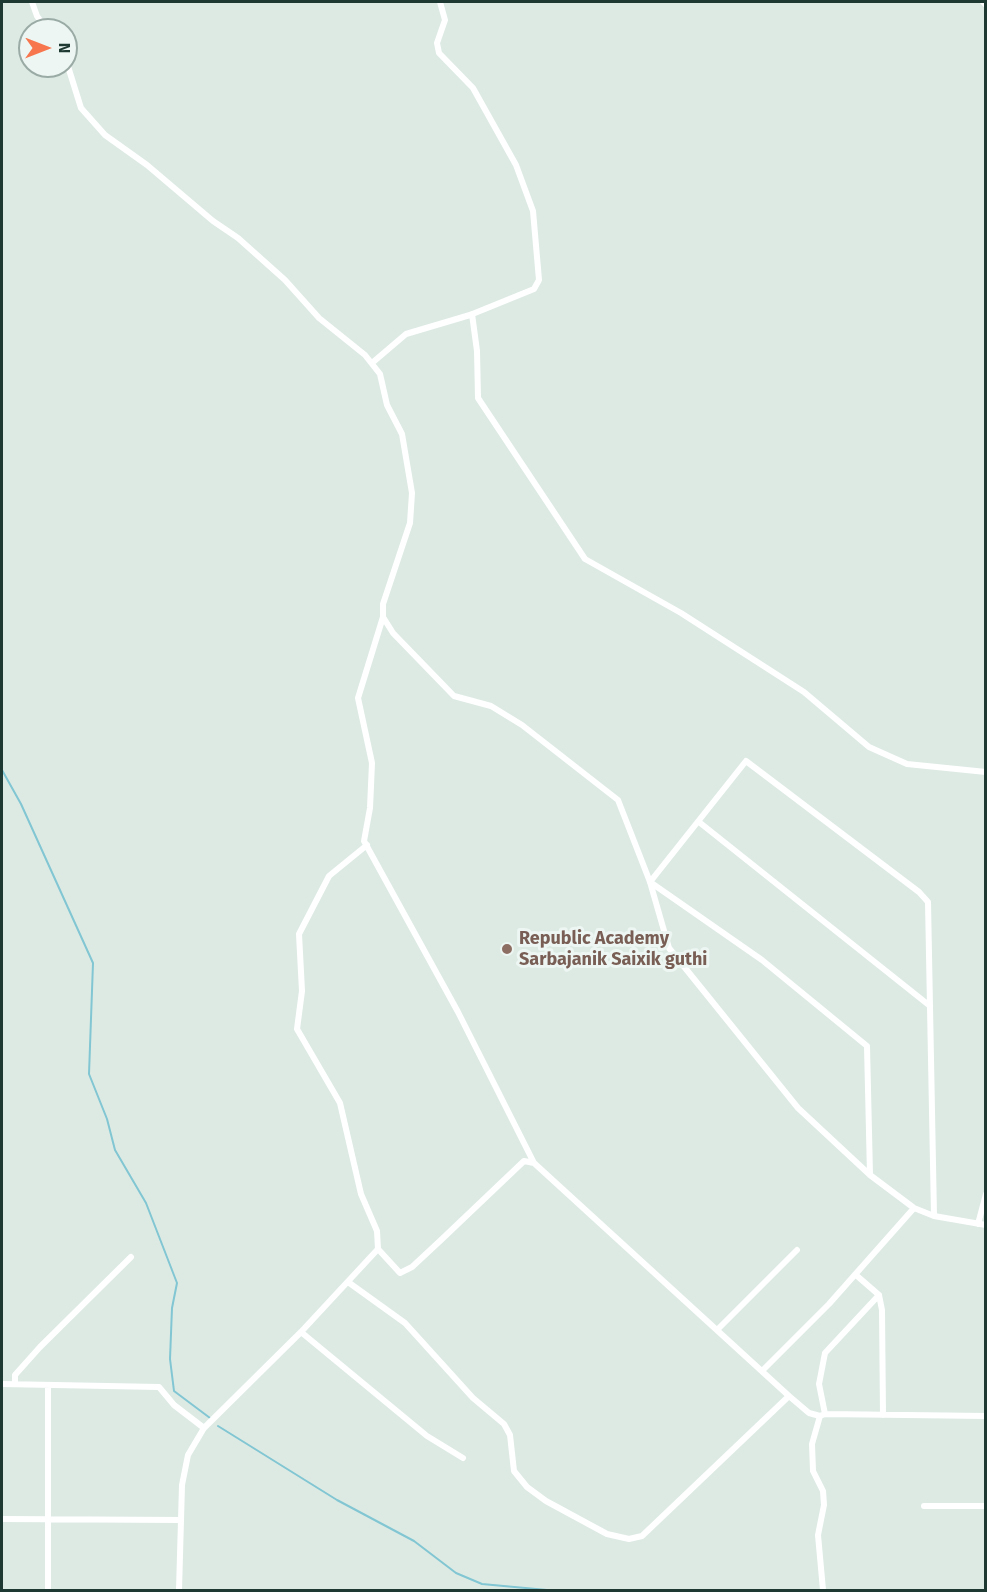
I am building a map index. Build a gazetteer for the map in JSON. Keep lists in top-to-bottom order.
{
  "places": ["Republic Academy Sarbajanik Saixik guthi"],
  "north": "right"
}
